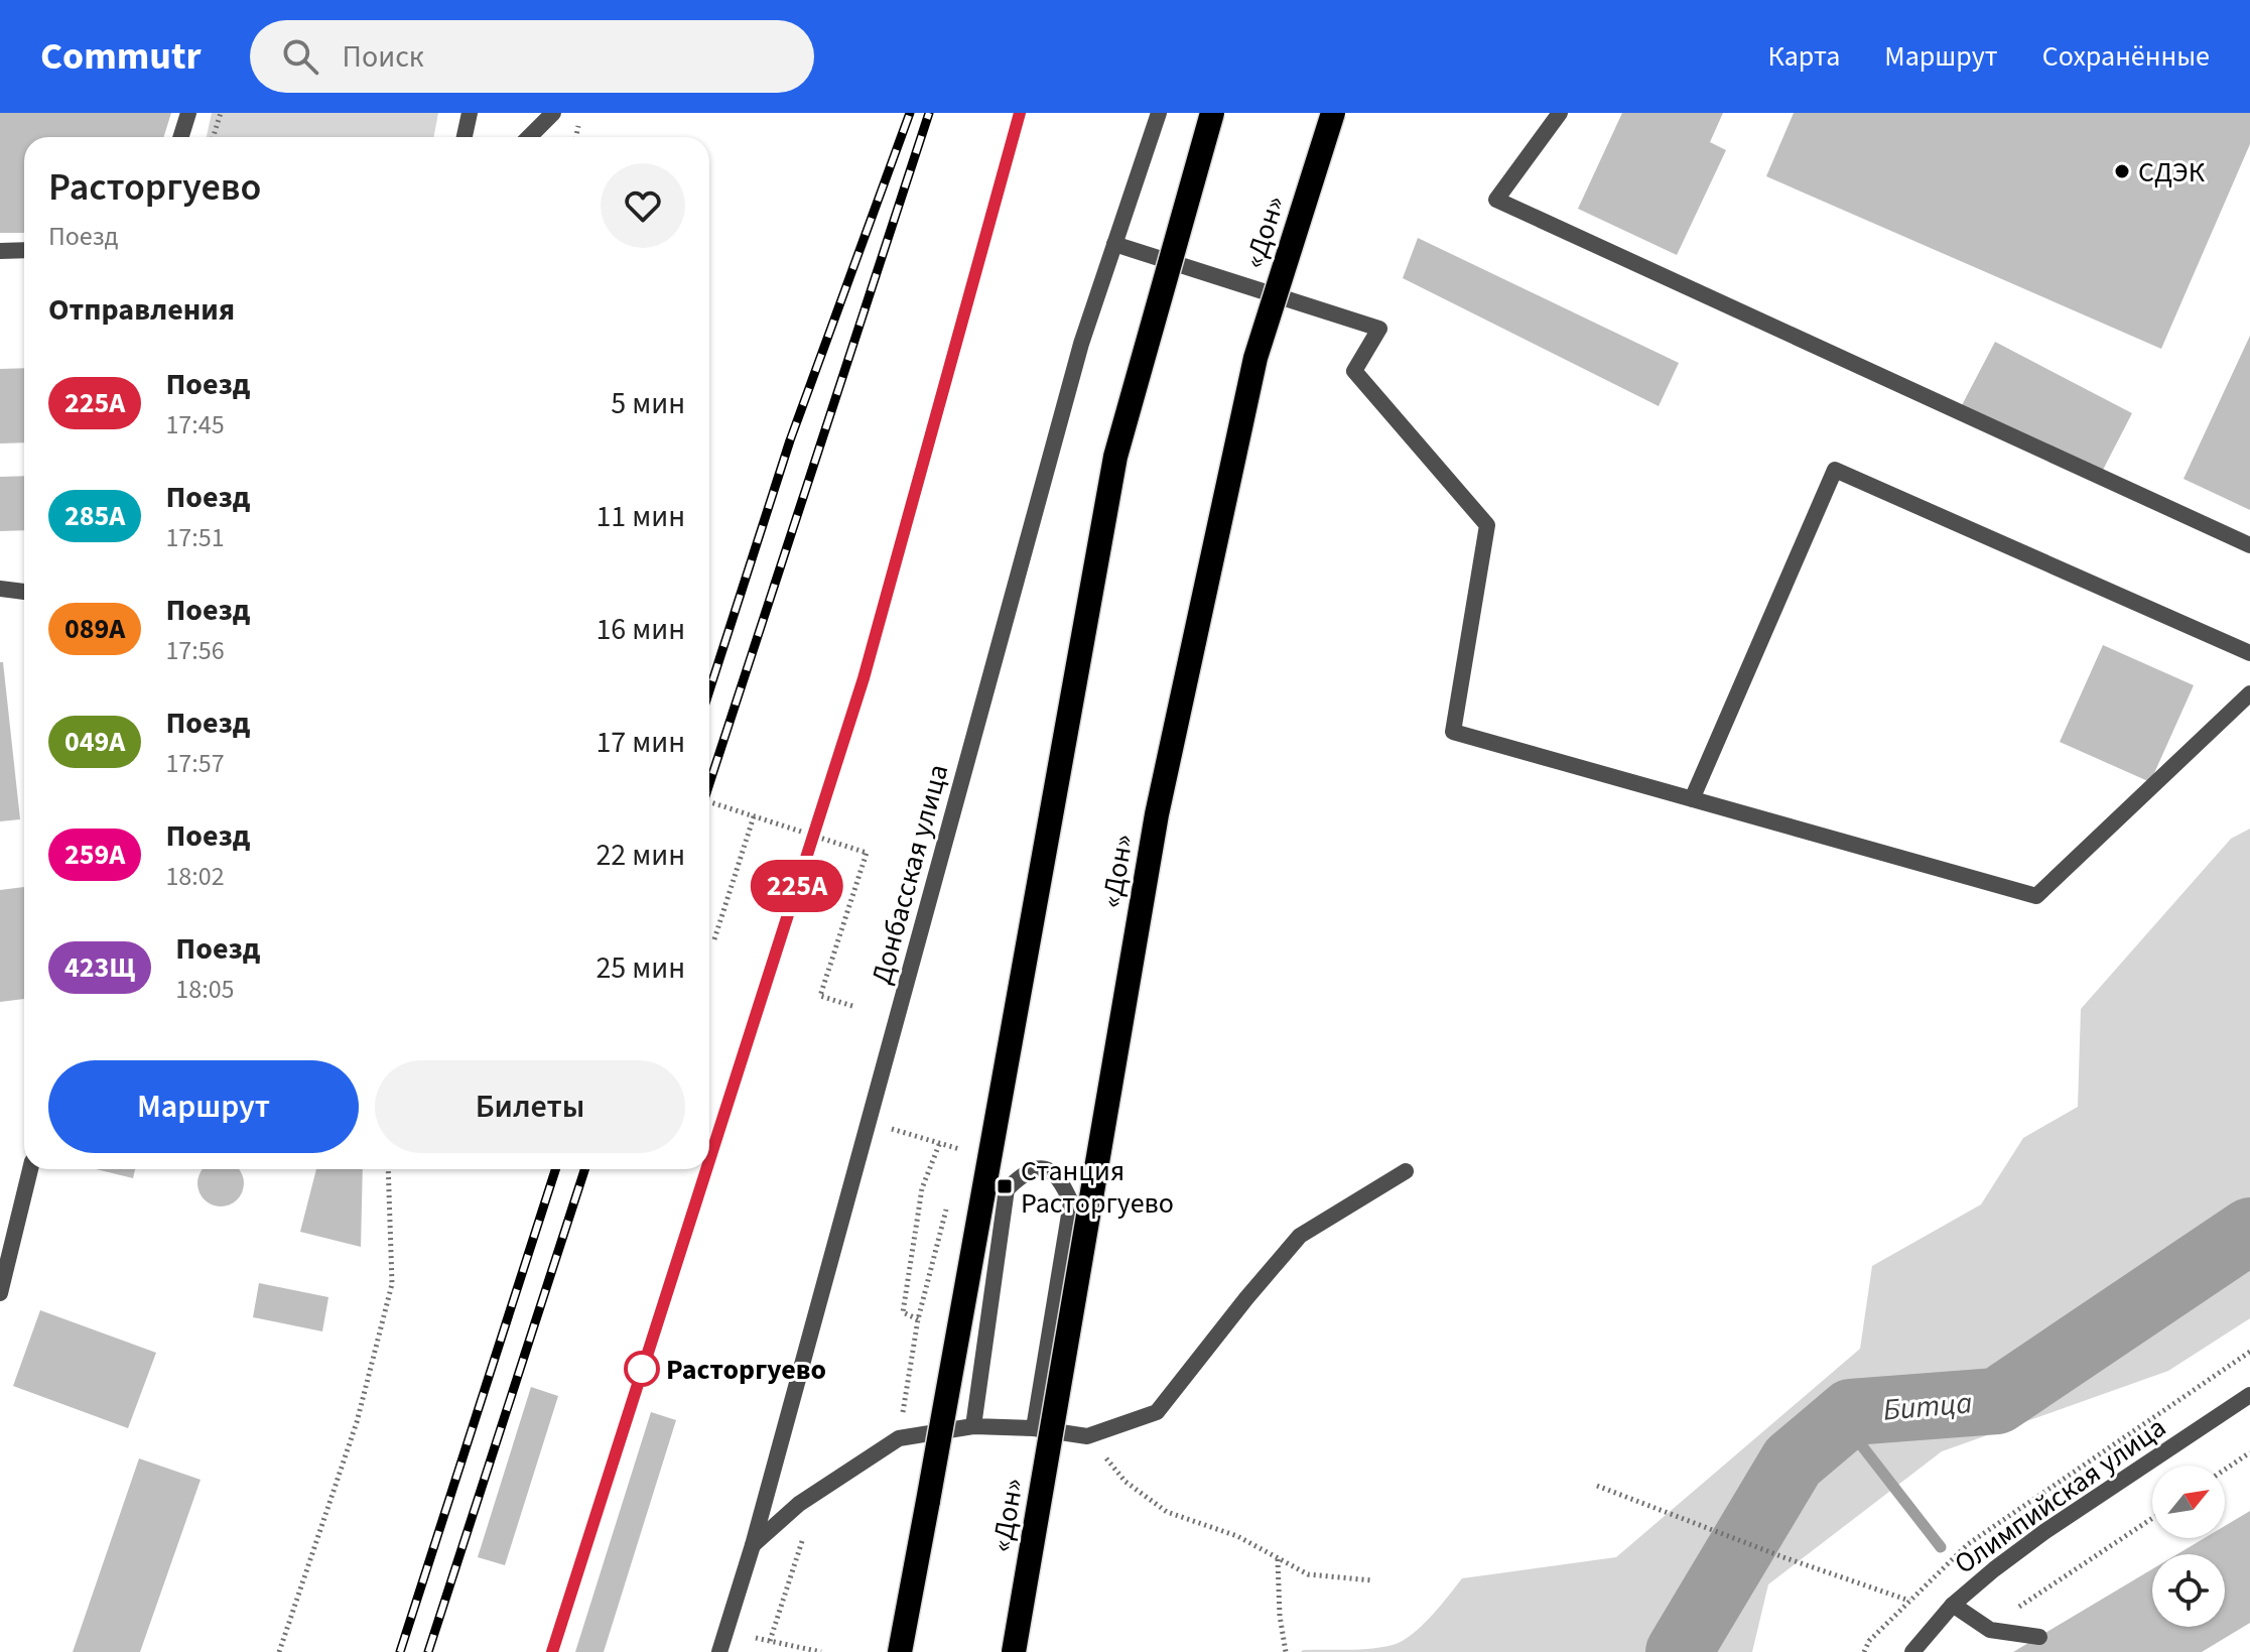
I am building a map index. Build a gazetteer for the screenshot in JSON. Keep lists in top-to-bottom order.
{
  "streets": {
    "highway": ["«Дон»"],
    "street": ["Донбасская улица", "Олимпийская улица"]
  },
  "water": ["Битца"],
  "places": {
    "other": ["СДЭК", "Расторгуево"],
    "transit": ["Станция Расторгуево"]
  },
  "north": "top right",
  "page": {
    "header": "Commutr",
    "search": "Поиск",
    "nav": ["Карта", "Маршрут", "Сохранённые"],
    "on_map": "225А",
    "heading": [
      ["Расторгуево", "Поезд"],
      "Отправления"
    ],
    "list": [
      {
        "mark": "225А",
        "name": "Поезд",
        "note": "17:45",
        "value": "5 мин"
      },
      {
        "mark": "285А",
        "name": "Поезд",
        "note": "17:51",
        "value": "11 мин"
      },
      {
        "mark": "089А",
        "name": "Поезд",
        "note": "17:56",
        "value": "16 мин"
      },
      {
        "mark": "049А",
        "name": "Поезд",
        "note": "17:57",
        "value": "17 мин"
      },
      {
        "mark": "259А",
        "name": "Поезд",
        "note": "18:02",
        "value": "22 мин"
      },
      {
        "mark": "423Щ",
        "name": "Поезд",
        "note": "18:05",
        "value": "25 мин"
      }
    ],
    "buttons": ["Маршрут", "Билеты"]
  }
}
